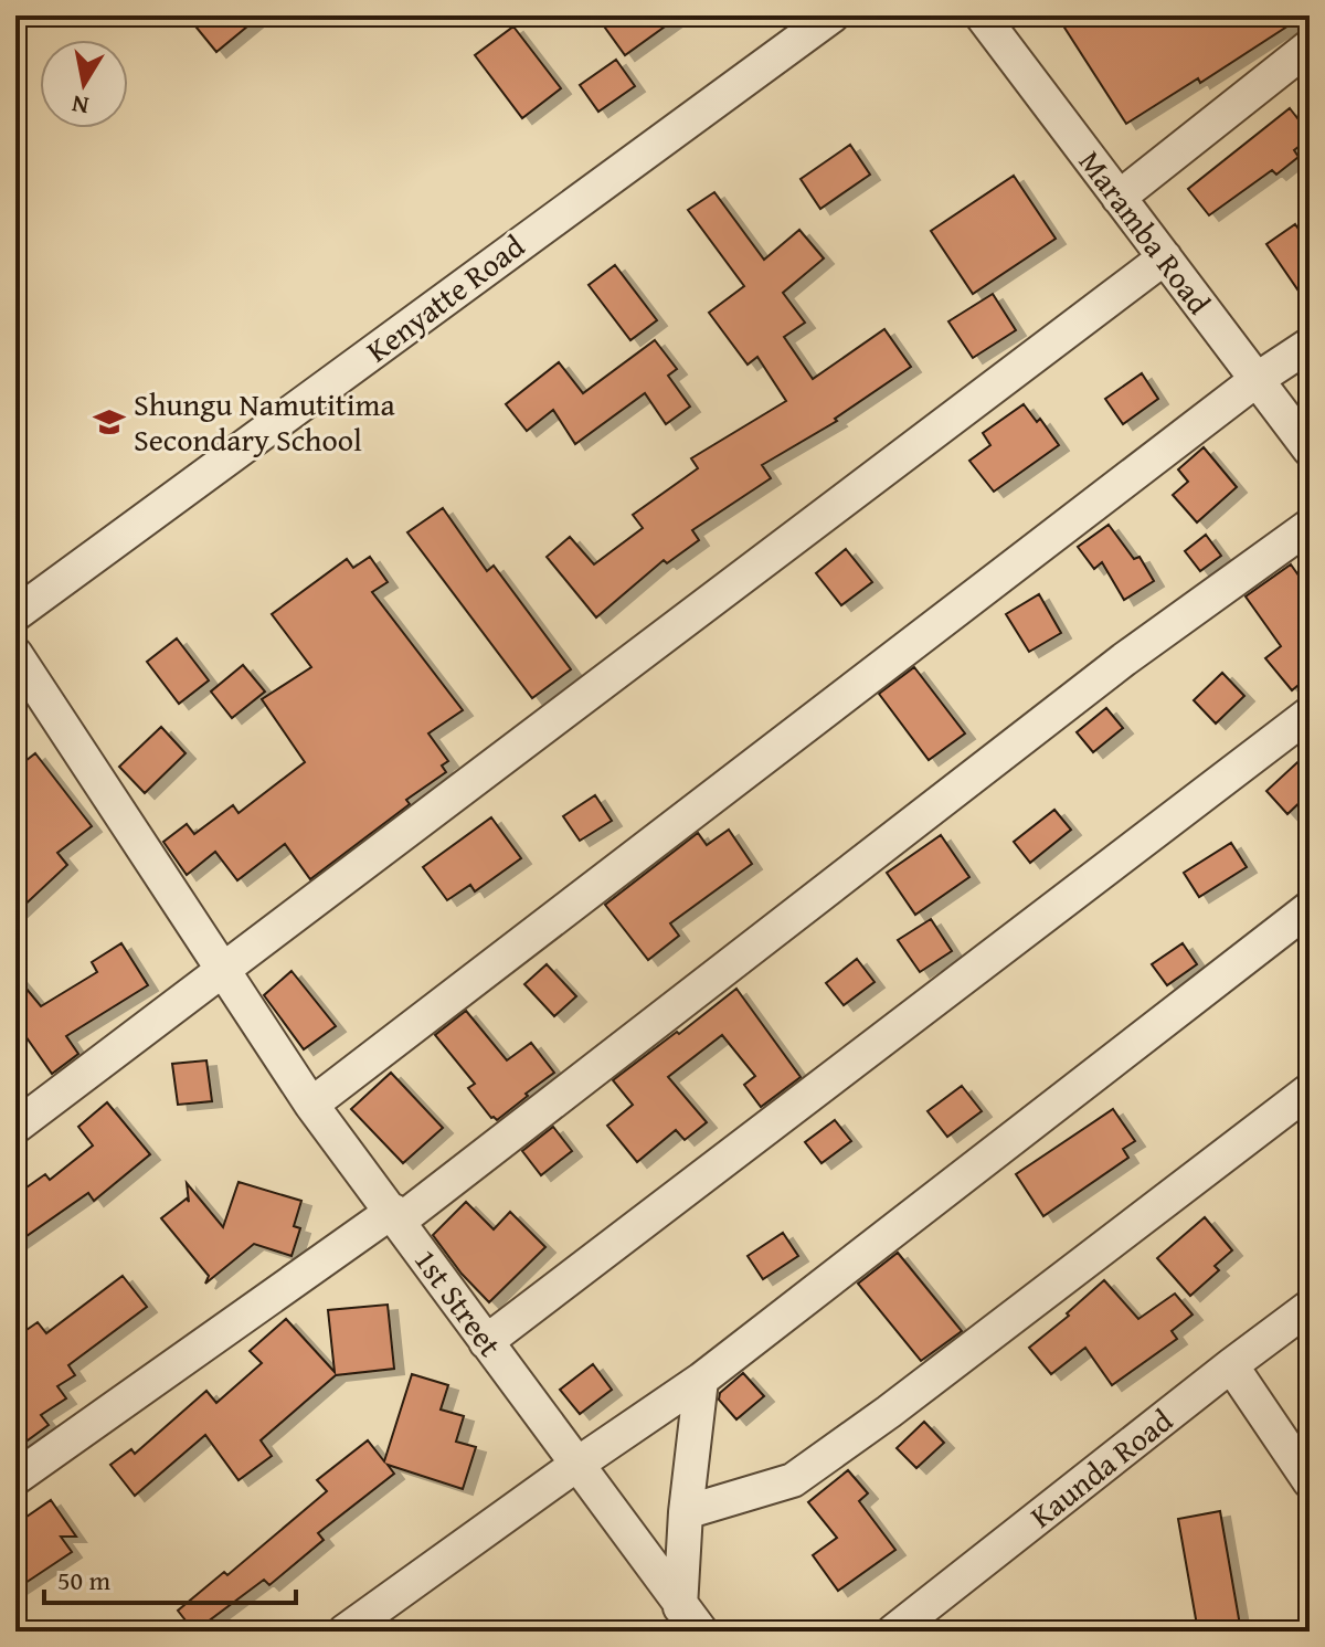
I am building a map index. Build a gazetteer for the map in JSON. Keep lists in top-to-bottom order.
{
  "streets": {
    "street": [
      "Maramba Road",
      "Kenyatte Road",
      "1st Street",
      "Kaunda Road"
    ]
  },
  "places": {
    "school or university": ["Shungu Namutitima Secondary School"]
  },
  "scale_bar": "50 m",
  "north": "bottom"
}
